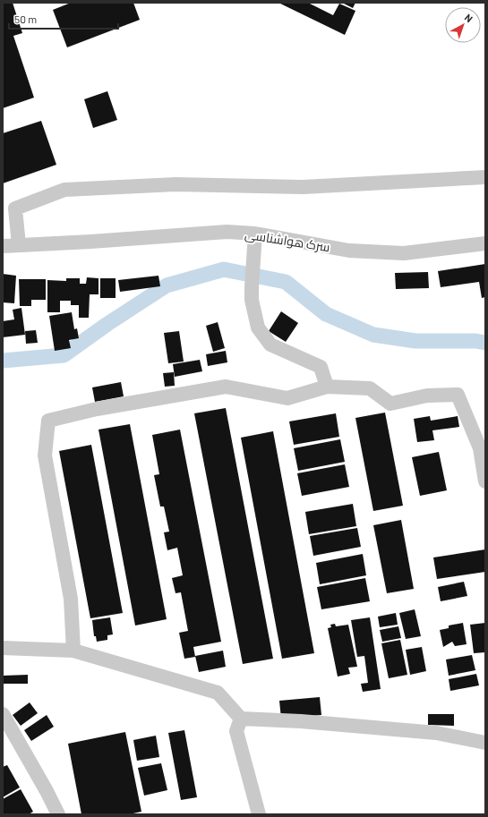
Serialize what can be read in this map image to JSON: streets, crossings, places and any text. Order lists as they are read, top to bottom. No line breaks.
{"streets":{"street":["سرک هواشناسی"]},"scale_bar":"50 m","north":"top right"}
